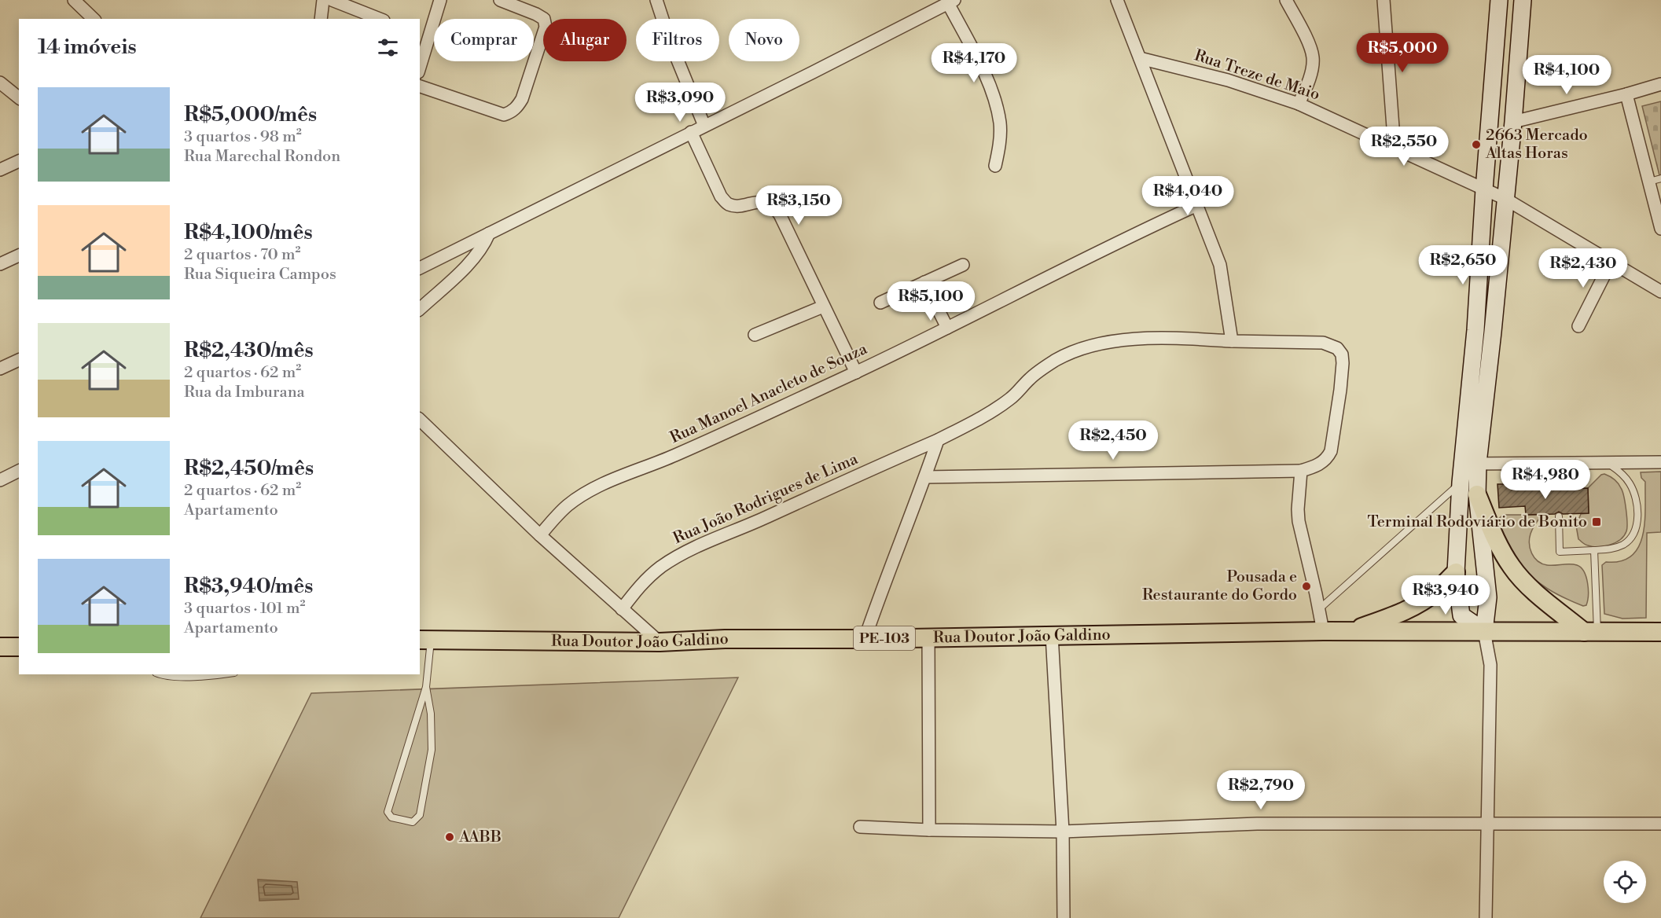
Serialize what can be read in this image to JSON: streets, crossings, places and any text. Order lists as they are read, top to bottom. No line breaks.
{"streets":{"main road":["Rua Doutor João Galdino","PE-103"],"street":["Rua Treze de Maio","Rua Manoel Anacleto de Souza","Rua João Rodrigues de Lima"]},"places":{"other":["2663 Mercado Altas Horas","Pousada e Restaurante do Gordo","AABB"],"transit":["Terminal Rodoviário de Bonito"]},"page":{"chip":["Comprar","Alugar","Filtros","Novo"],"heading":"14 imóveis","price":["R$5,000","R$4,170","R$4,100","R$3,090","R$2,550","R$4,040","R$3,150","R$2,650","R$2,430","R$5,100","R$2,450","R$4,980","R$3,940","R$2,790"],"list":[{"name":"R$5,000/mês","note":"3 quartos · 98 m² · Rua Marechal Rondon"},{"name":"R$4,100/mês","note":"2 quartos · 70 m² · Rua Siqueira Campos"},{"name":"R$2,430/mês","note":"2 quartos · 62 m² · Rua da Imburana"},{"name":"R$2,450/mês","note":"2 quartos · 62 m² · Apartamento"},{"name":"R$3,940/mês","note":"3 quartos · 101 m² · Apartamento"}]}}
